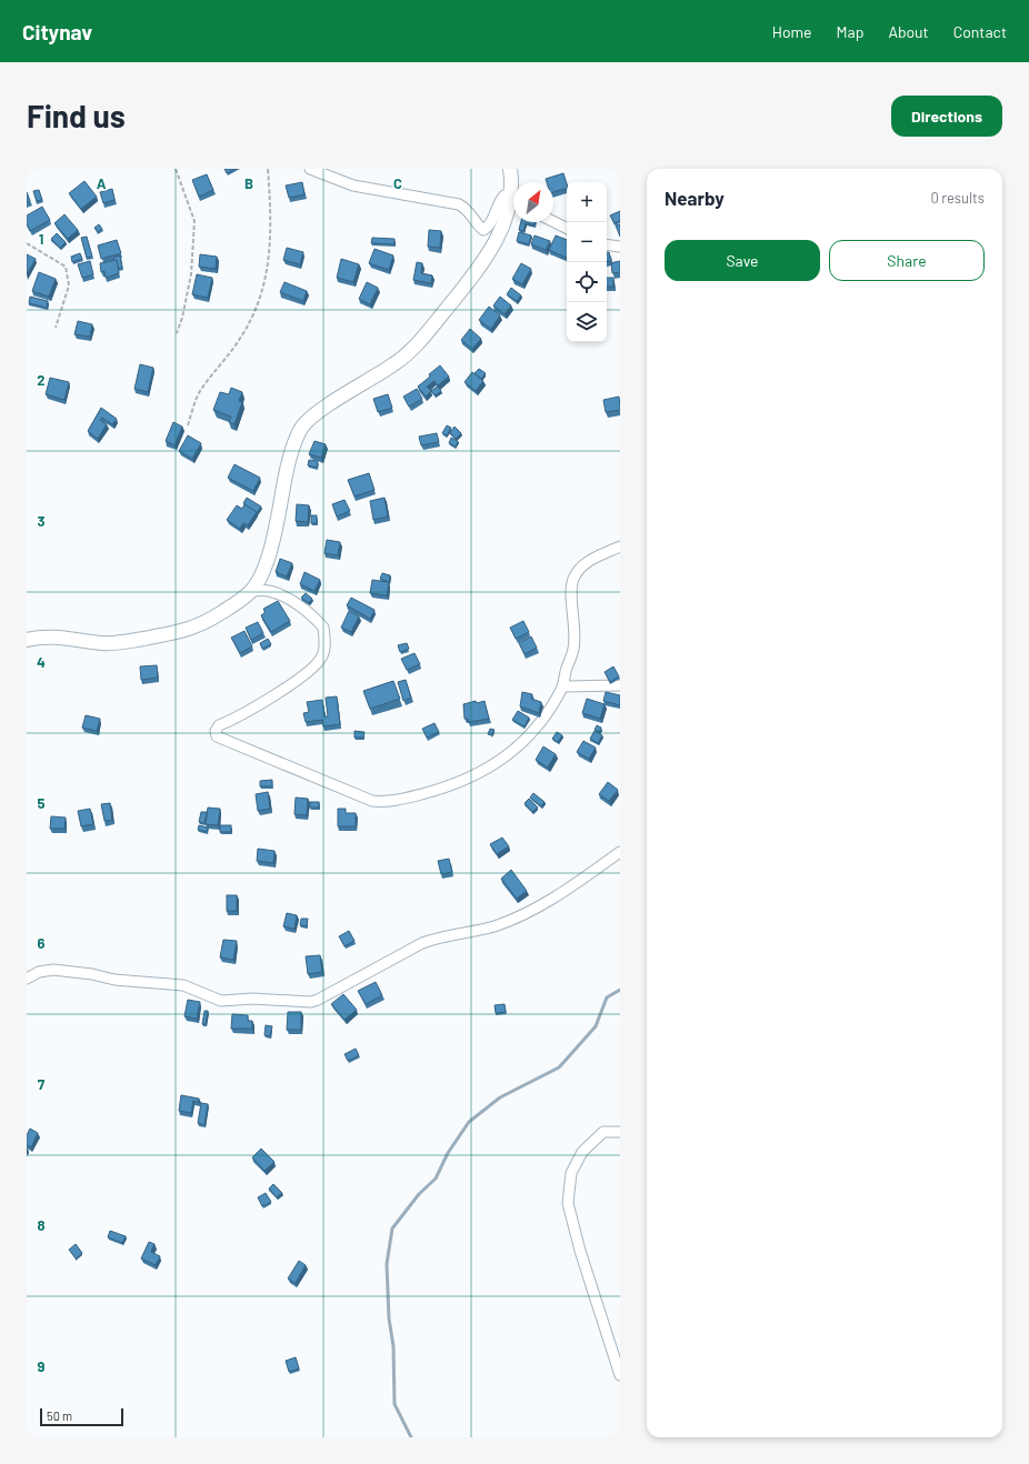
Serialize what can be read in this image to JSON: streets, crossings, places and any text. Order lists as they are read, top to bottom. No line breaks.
{"scale_bar":"50 m","north":"top right","page":{"header":"Citynav","nav":["Home","Map","About","Contact"],"buttons":["Directions",["Save","Share"]],"title":"Find us","heading":["Nearby","0 results"],"map_buttons":["+","−"],"scale":"50 m"},"grid":{"columns":["A","B","C"],"rows":["1","2","3","4","5","6","7","8","9"]}}
